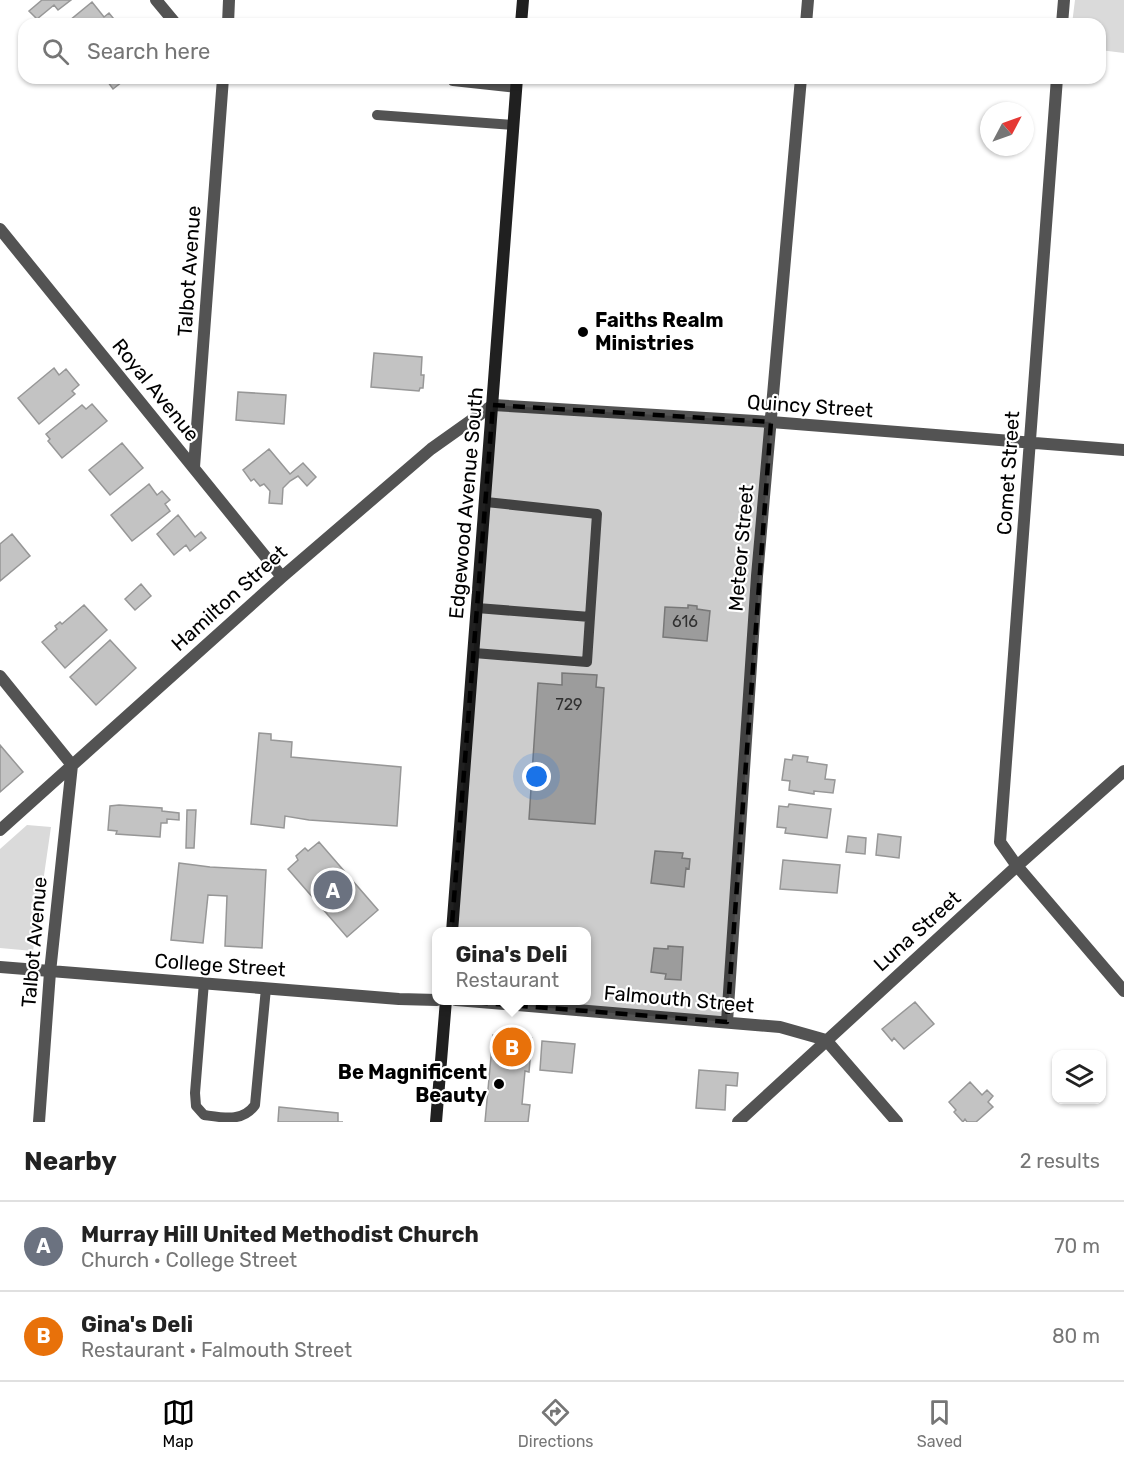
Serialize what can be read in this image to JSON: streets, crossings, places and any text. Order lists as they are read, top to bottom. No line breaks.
{"streets":{"main road":["Edgewood Avenue South"],"street":["Talbot Avenue","Royal Avenue","Quincy Street","Comet Street","Meteor Street","Hamilton Street","Luna Street","College Street","Falmouth Street"]},"crossings":[["Talbot Avenue","Royal Avenue"],["Talbot Avenue","Hamilton Street"],["Talbot Avenue","College Street"],["Royal Avenue","Hamilton Street"],["Quincy Street","Comet Street"],["Quincy Street","Edgewood Avenue South"],["Quincy Street","Meteor Street"],["Quincy Street","Hamilton Street"],["Comet Street","Luna Street"],["Edgewood Avenue South","Hamilton Street"],["Meteor Street","Falmouth Street"],["Luna Street","Falmouth Street"]],"places":["Faiths Realm Ministries","Be Magnificent Beauty"],"house_numbers":["616","729"],"north":"top right","page":{"search":"Search here","pins":["A","B"],"popup":["Gina's Deli","Restaurant"],"heading":["Nearby","2 results"],"list":[{"mark":"A","name":"Murray Hill United Methodist Church","note":"Church · College Street","value":"70 m"},{"mark":"B","name":"Gina's Deli","note":"Restaurant · Falmouth Street","value":"80 m"}],"nav":["Map","Directions","Saved"]}}
